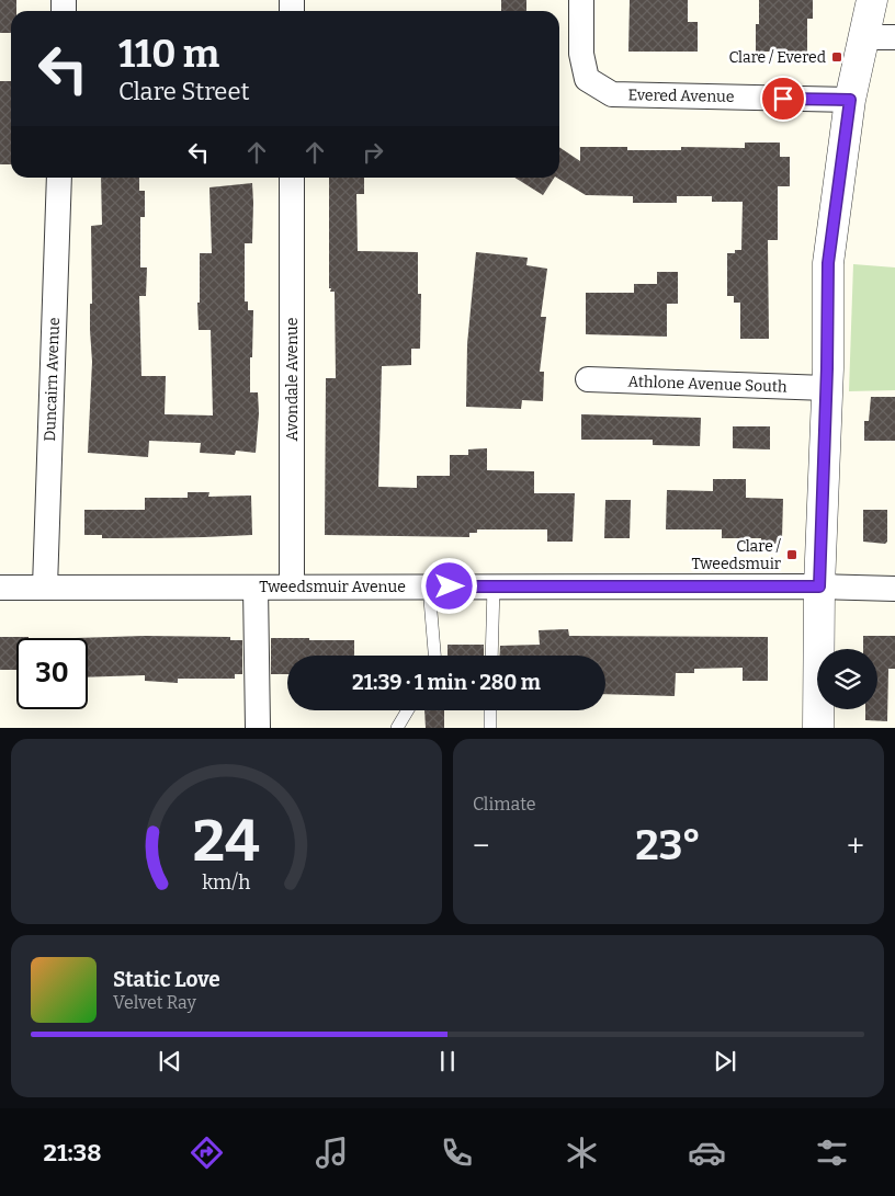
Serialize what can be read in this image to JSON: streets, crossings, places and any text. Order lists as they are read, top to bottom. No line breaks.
{"streets":{"street":["Evered Avenue","Duncairn Avenue","Avondale Avenue","Athlone Avenue South","Tweedsmuir Avenue"]},"crossings":[["Duncairn Avenue","Tweedsmuir Avenue"],["Avondale Avenue","Tweedsmuir Avenue"]],"places":{"transit":["Clare / Evered","Clare / Tweedsmuir"]},"page":{"turn":["110 m","Clare Street"],"limit":"30","trip":"21:39 · 1 min · 280 m","tile":"Climate","heat":["−","23°","+"],"song":["Static Love","Velvet Ray"],"tabs":"21:38","gauge":["24","km/h"]}}
